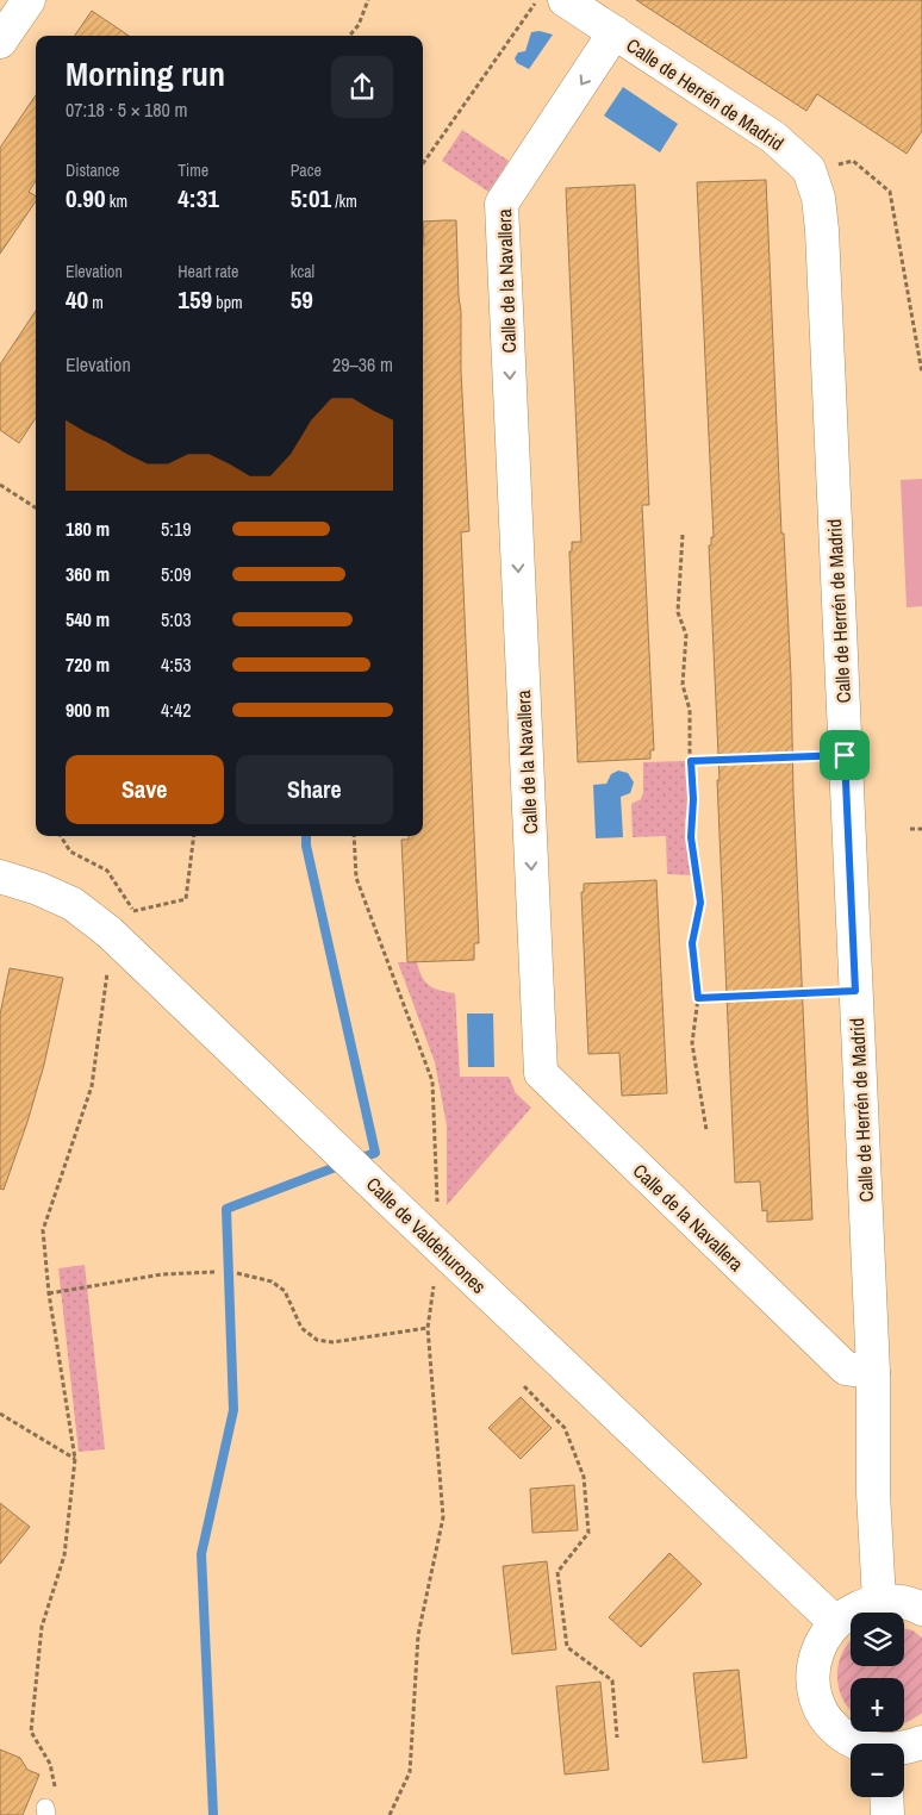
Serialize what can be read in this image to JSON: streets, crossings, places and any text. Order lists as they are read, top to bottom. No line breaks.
{"streets":{"street":["Calle de Herrén de Madrid","Calle de la Navallera","Calle de Valdehurones"]},"crossings":[["Calle de Herrén de Madrid","Calle de la Navallera"]],"one_way":["Calle de la Navallera"],"page":{"heading":["Morning run","07:18 · 5 × 180 m"],"stats":[["Distance","0.90 km"],["Time","4:31"],["Pace","5:01 /km"],["Elevation","40 m"],["Heart rate","159 bpm"],["kcal","59"]],"chart":["Elevation","29–36 m"],"list":[{"name":"180 m","note":"5:19"},{"name":"360 m","note":"5:09"},{"name":"540 m","note":"5:03"},{"name":"720 m","note":"4:53"},{"name":"900 m","note":"4:42"}],"buttons":["Save","Share"],"map_buttons":["+","−"]}}
